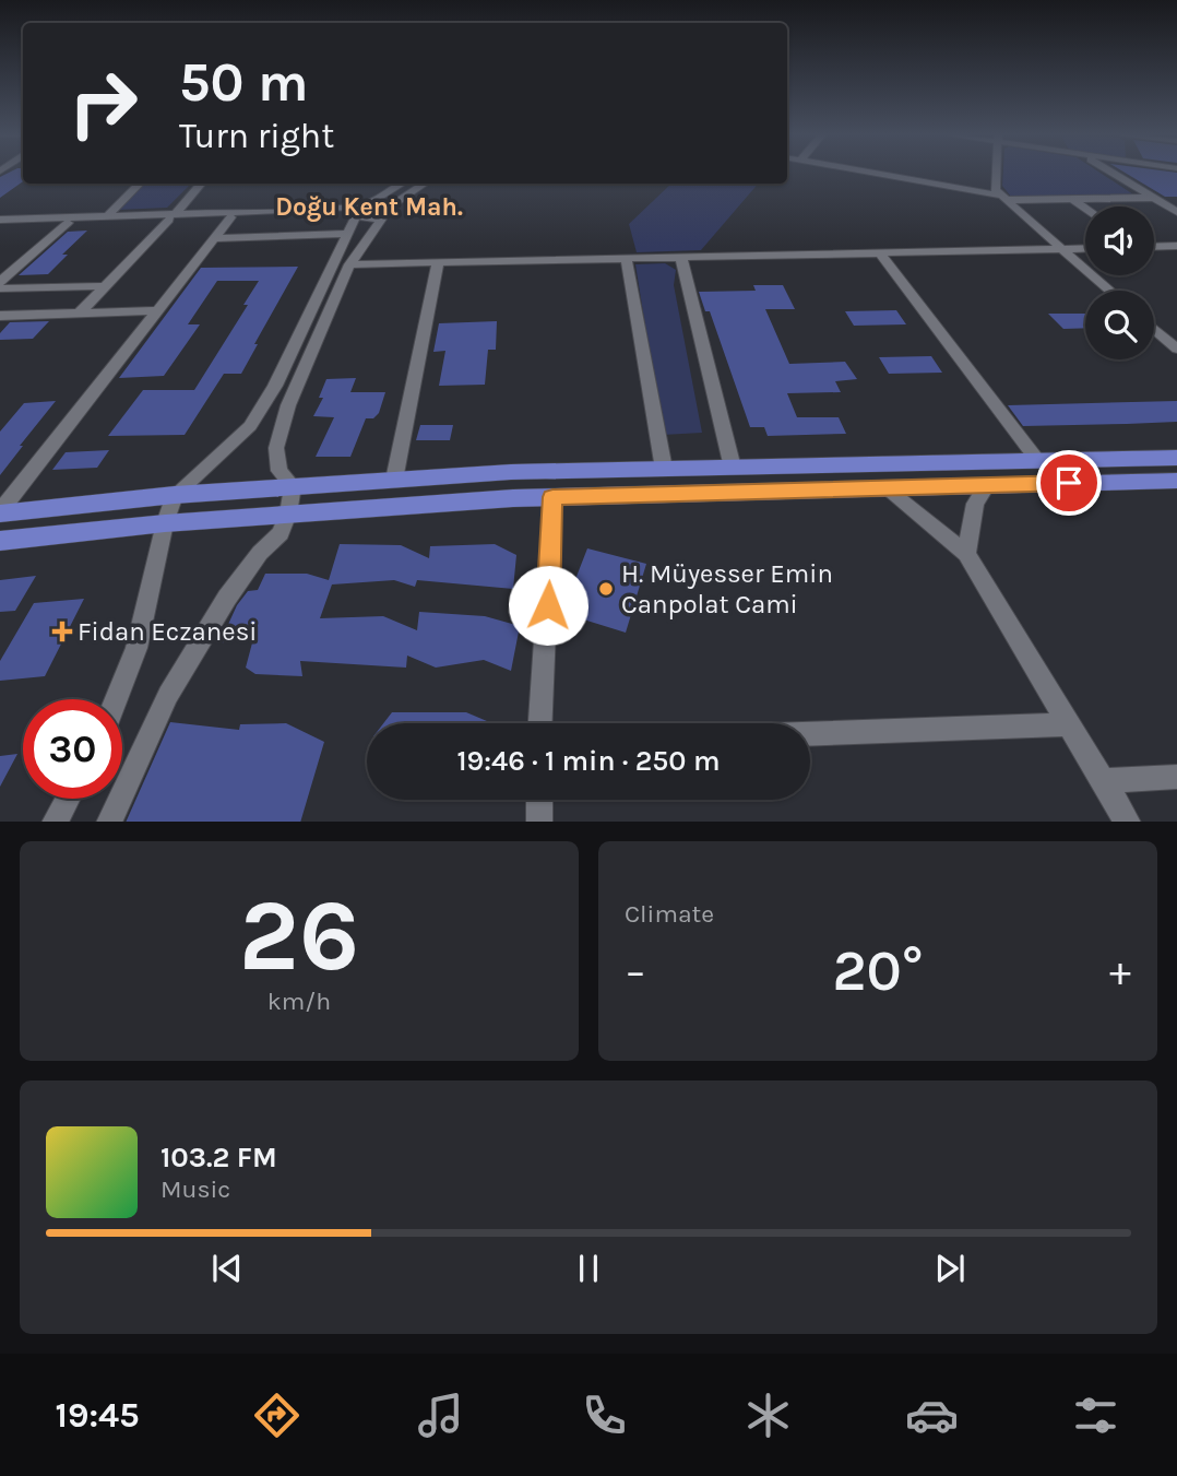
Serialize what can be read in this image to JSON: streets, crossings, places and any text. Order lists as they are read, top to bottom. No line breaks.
{"districts":["Doğu Kent Mah."],"places":{"other":["H. Müyesser Emin Canpolat Cami"],"health":["Fidan Eczanesi"]},"page":{"turn":["50 m","Turn right"],"limit":"30","trip":"19:46 · 1 min · 250 m","tile":[["26","km/h"],"Climate"],"heat":["−","20°","+"],"song":["103.2 FM","Music"],"tabs":"19:45"}}
